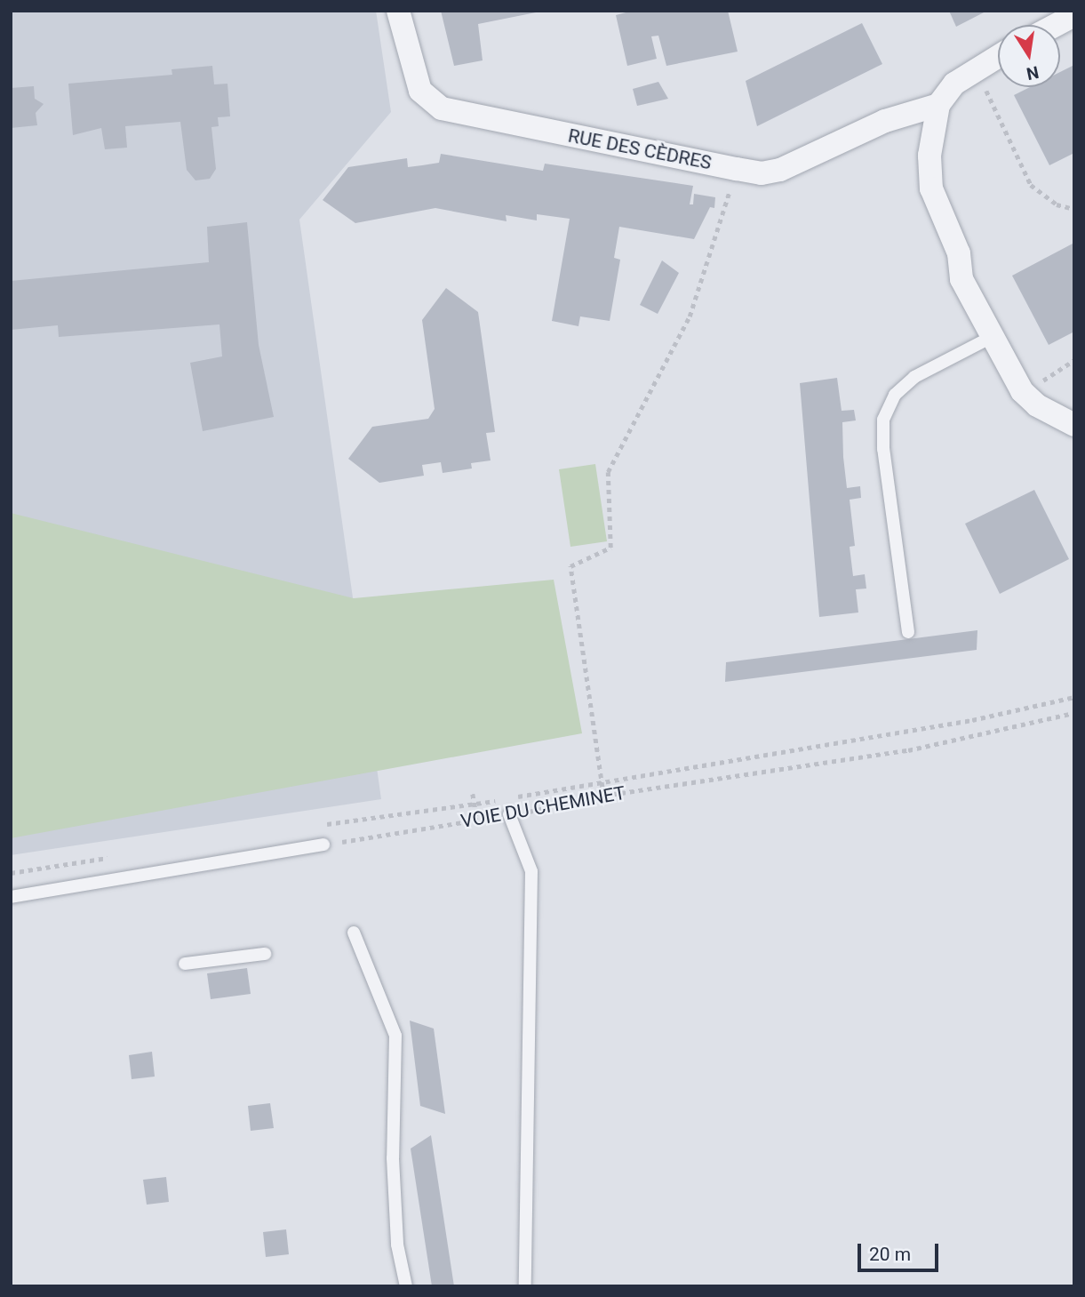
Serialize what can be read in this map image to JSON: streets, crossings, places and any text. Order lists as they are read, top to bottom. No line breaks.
{"streets":{"street":["RUE DES CÈDRES"],"path":["VOIE DU CHEMINET"]},"scale_bar":"20 m","north":"bottom"}
